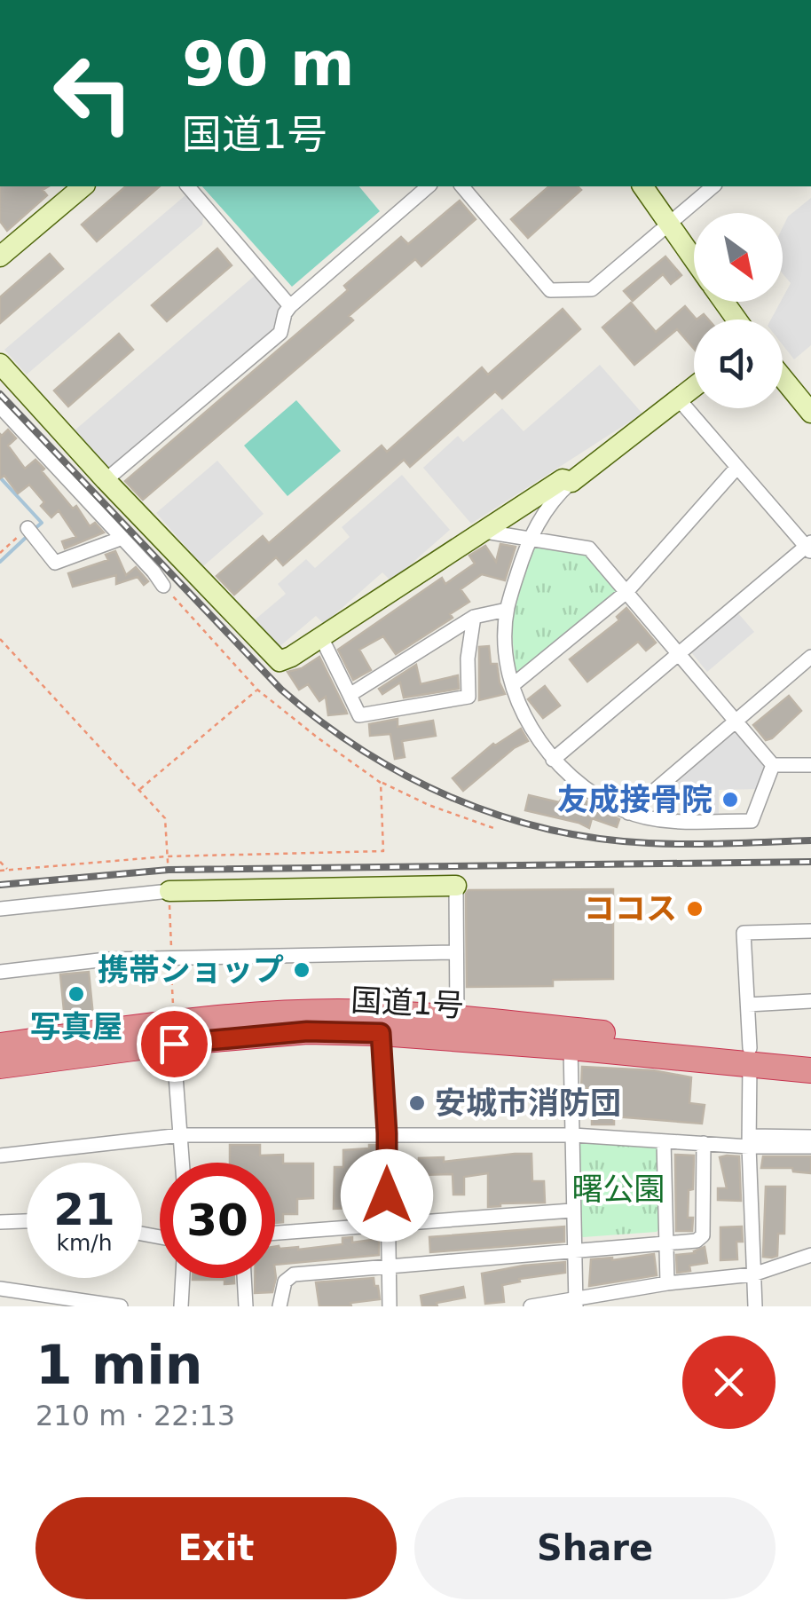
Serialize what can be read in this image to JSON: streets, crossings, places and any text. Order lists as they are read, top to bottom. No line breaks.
{"streets":{"highway":["国道1号"]},"parks":["曙公園"],"places":["友成接骨院","ココス","携帯ショップ","写真屋","安城市消防団"],"north":"bottom right","page":{"turn":["90 m","国道1号"],"speed":"21 km/h","limit":"30","heading":["1 min","210 m · 22:13"],"buttons":["Exit","Share"]}}
